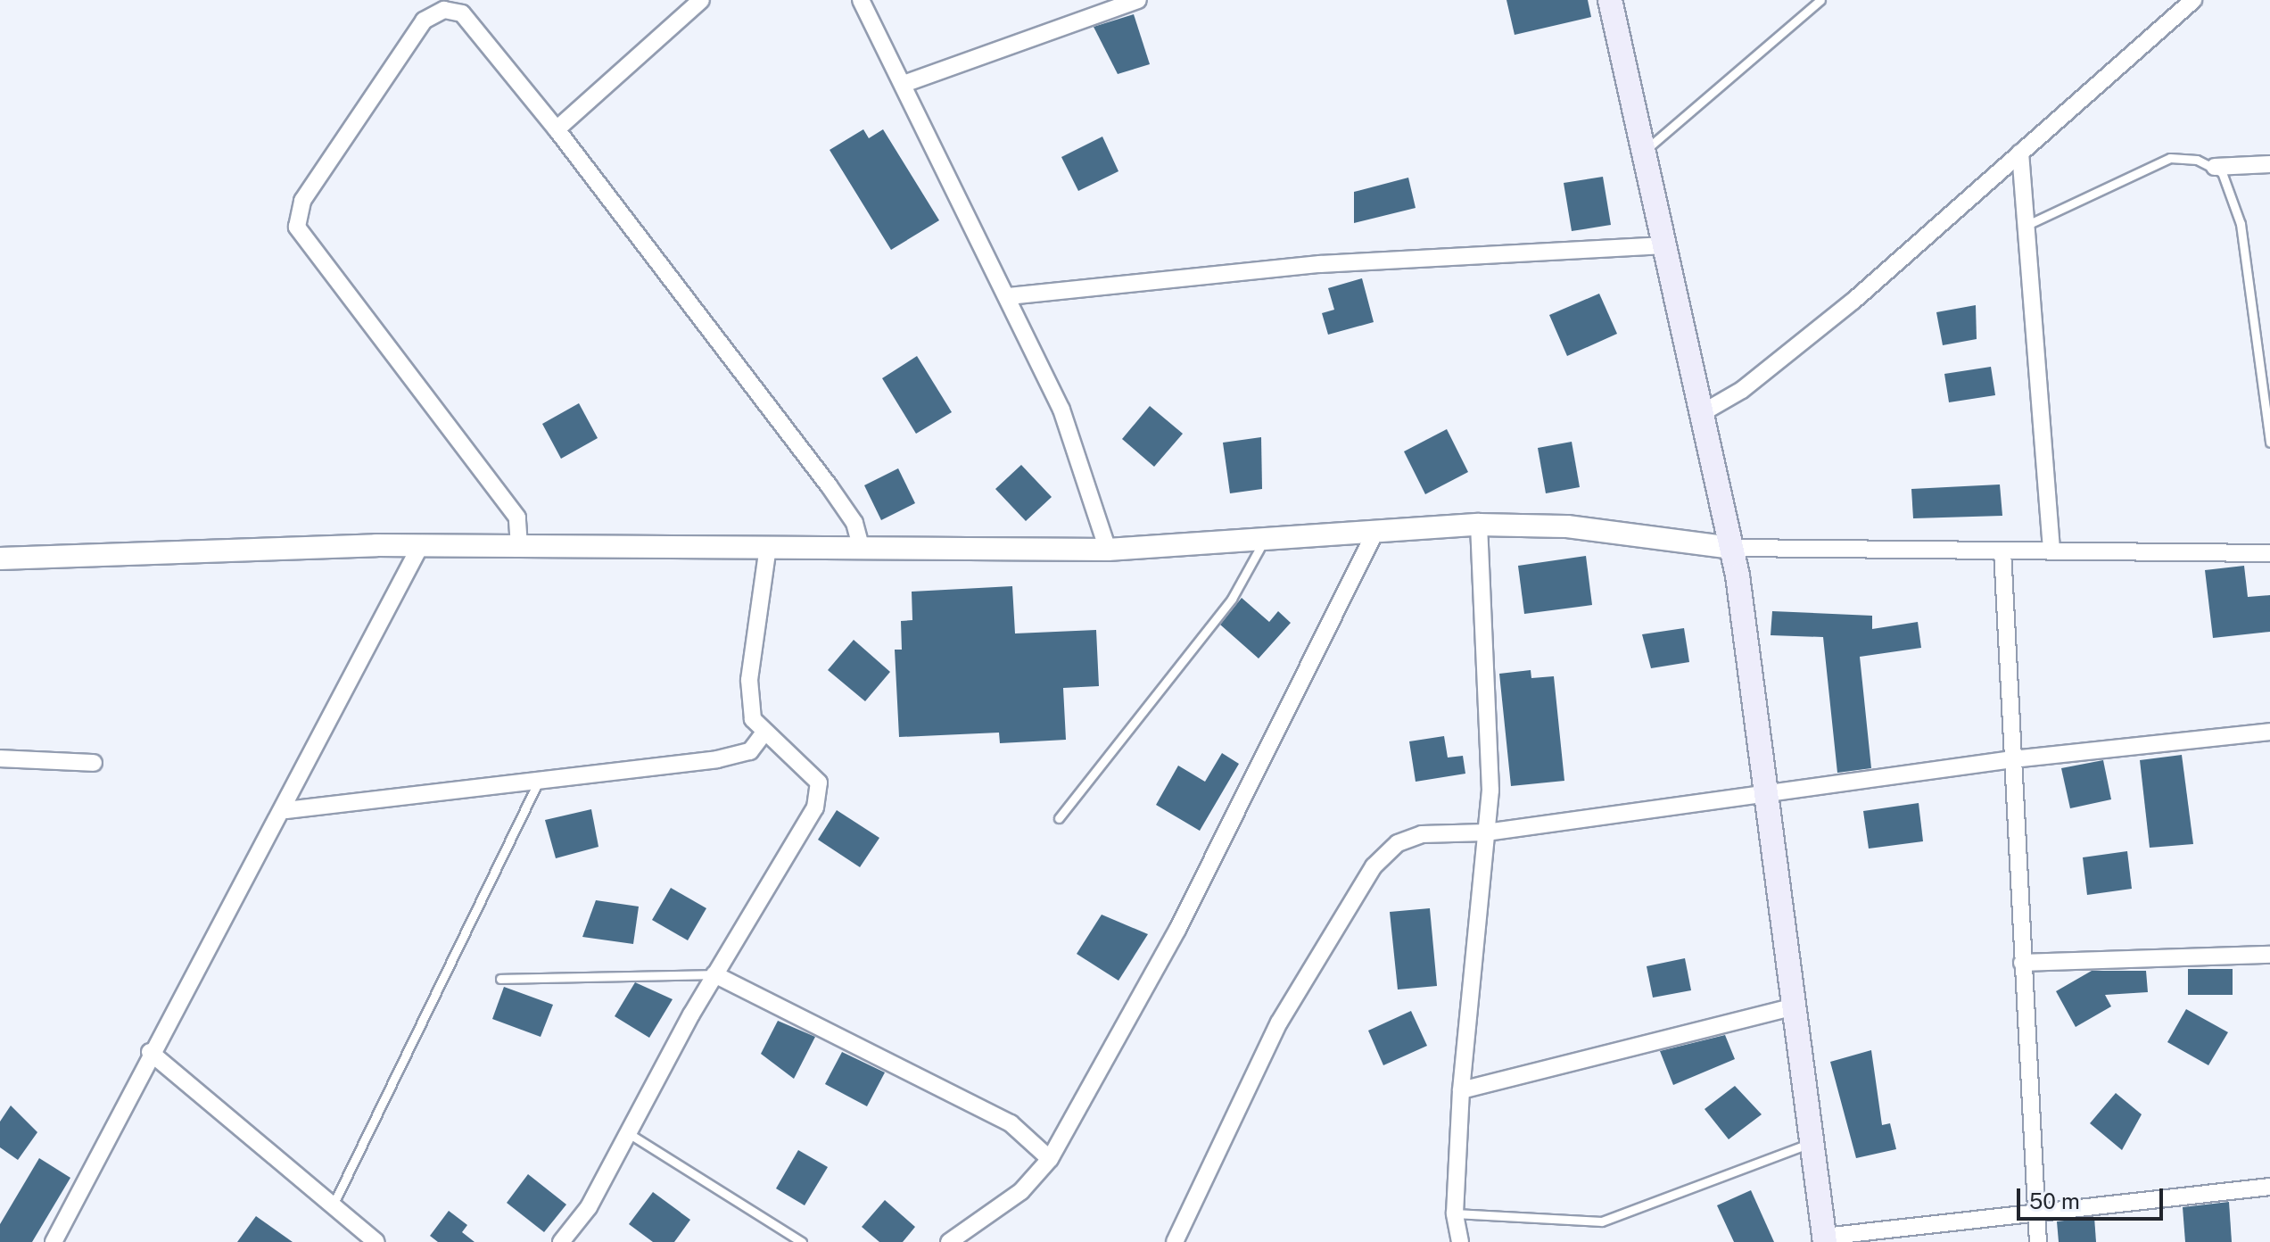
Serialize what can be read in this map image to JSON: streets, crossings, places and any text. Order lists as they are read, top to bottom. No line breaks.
{"scale_bar":"50 m"}
